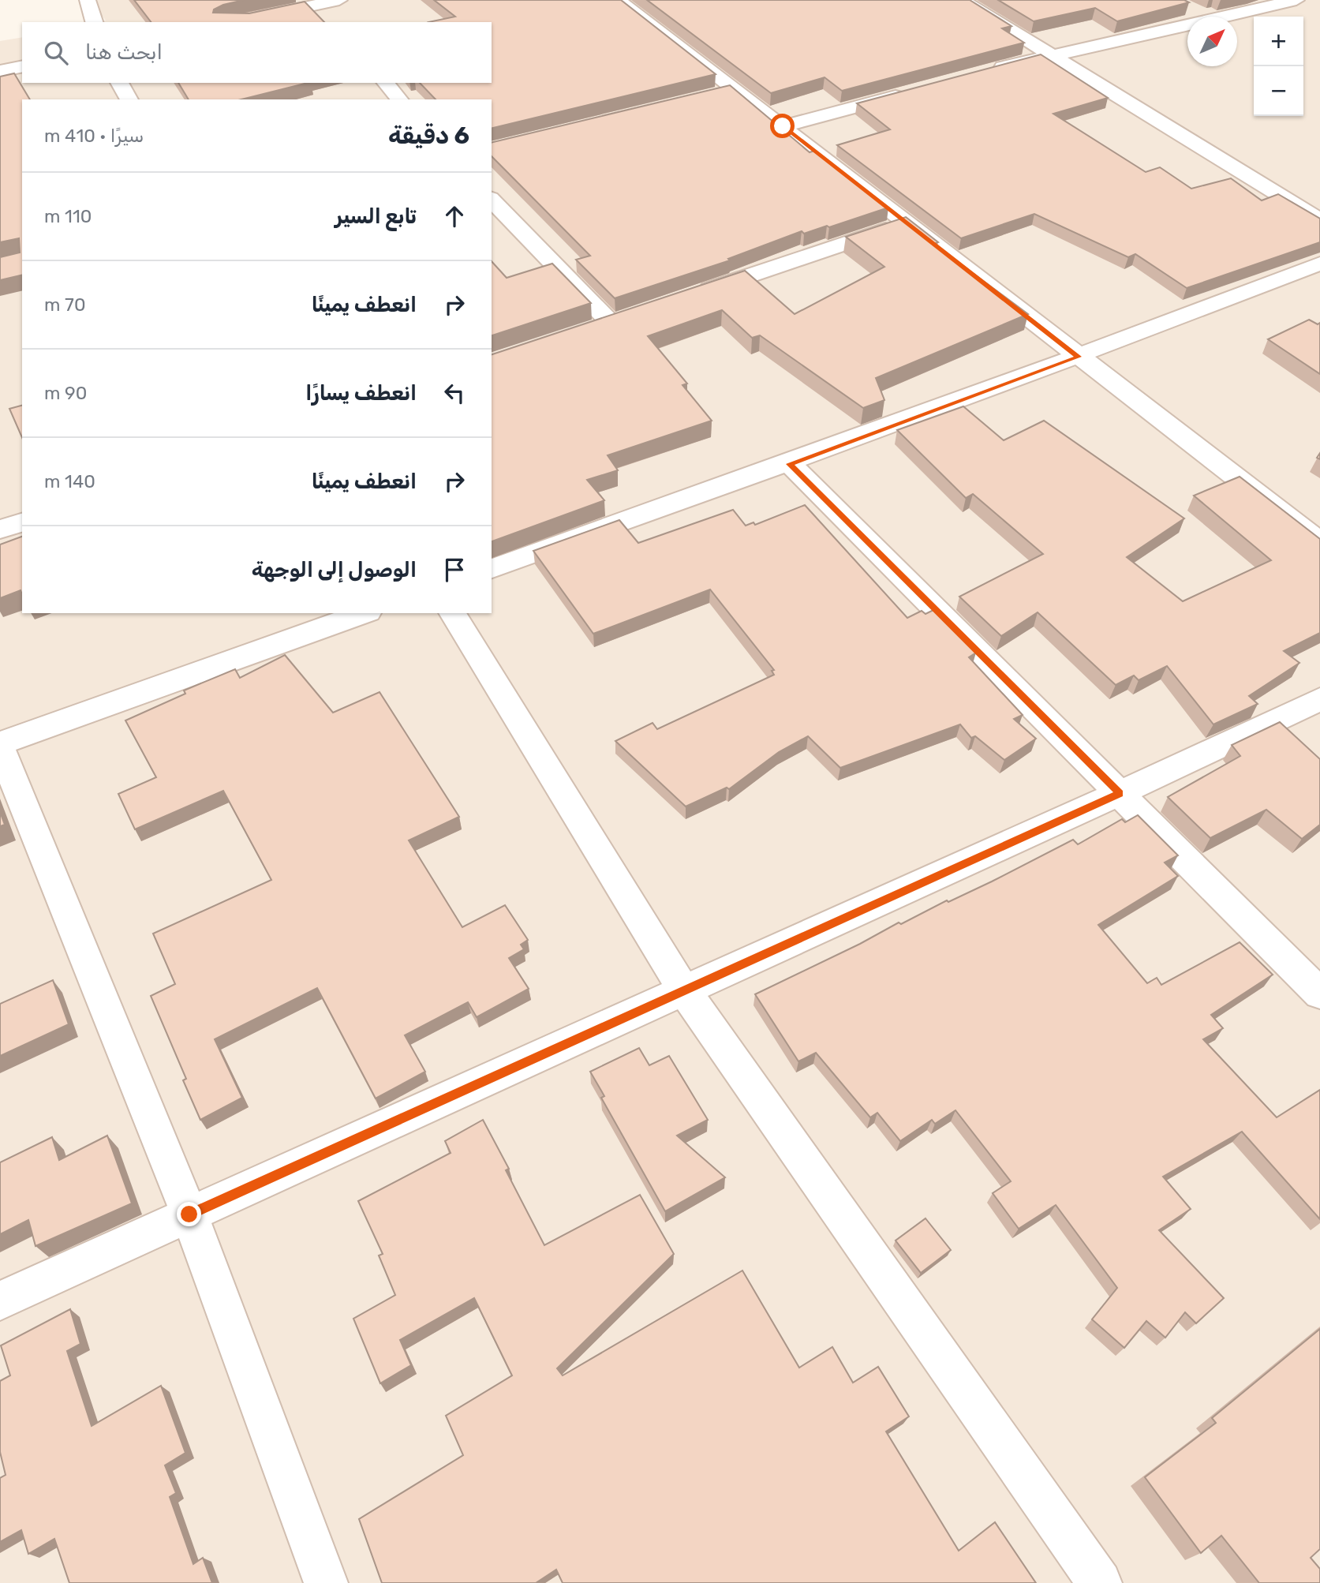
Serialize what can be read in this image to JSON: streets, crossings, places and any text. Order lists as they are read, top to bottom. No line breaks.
{"north":"top right","page":{"map_buttons":["+","−"],"search":"ابحث هنا","heading":["6 دقيقة","سيرًا · 410 m"],"list":[["تابع السير","110 m"],["انعطف يمينًا","70 m"],["انعطف يسارًا","90 m"],["انعطف يمينًا","140 m"],"الوصول إلى الوجهة"]}}
